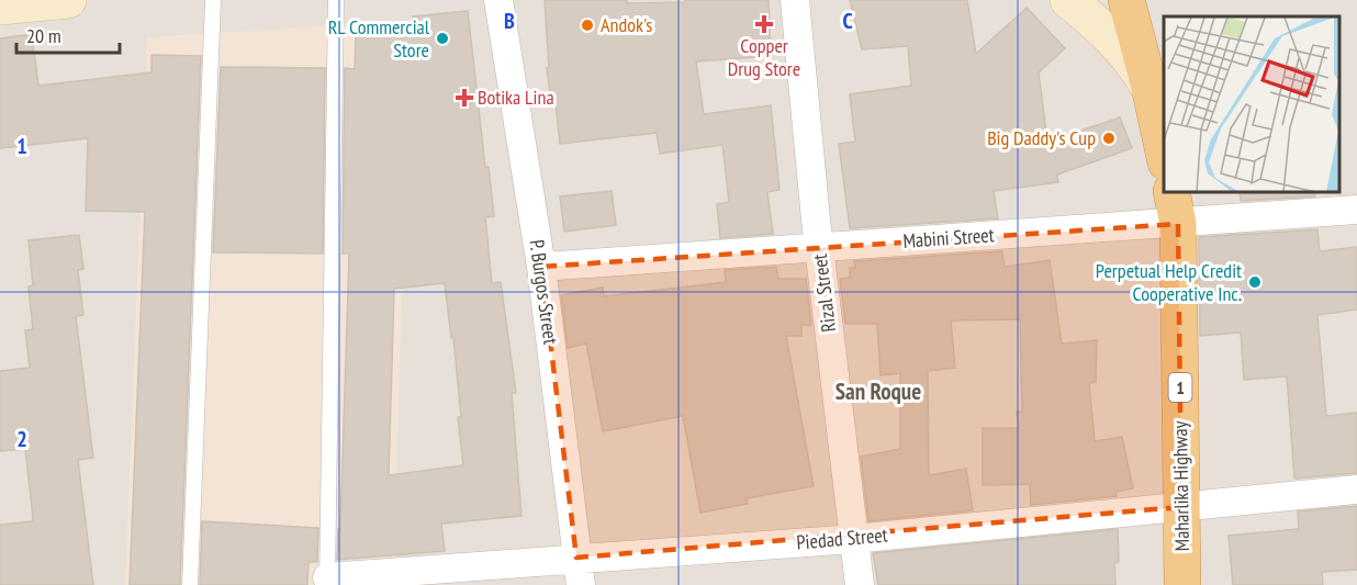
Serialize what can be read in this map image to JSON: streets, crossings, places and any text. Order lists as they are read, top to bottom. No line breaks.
{"streets":{"highway":["1","Maharlika Highway"],"street":["Mabini Street","P. Burgos Street","Rizal Street","Piedad Street"]},"crossings":[["Mabini Street","P. Burgos Street"],["Mabini Street","Rizal Street"],["Mabini Street","Maharlika Highway"],["P. Burgos Street","Piedad Street"],["Rizal Street","Piedad Street"],["Maharlika Highway","Piedad Street"]],"districts":["San Roque"],"places":{"health":["Copper Drug Store","Botika Lina"],"other":["Andok's","RL Commercial Store","Big Daddy's Cup","Perpetual Help Credit Cooperative Inc."]},"scale_bar":"20 m","grid":{"columns":["B","C"],"rows":["1","2"]}}
